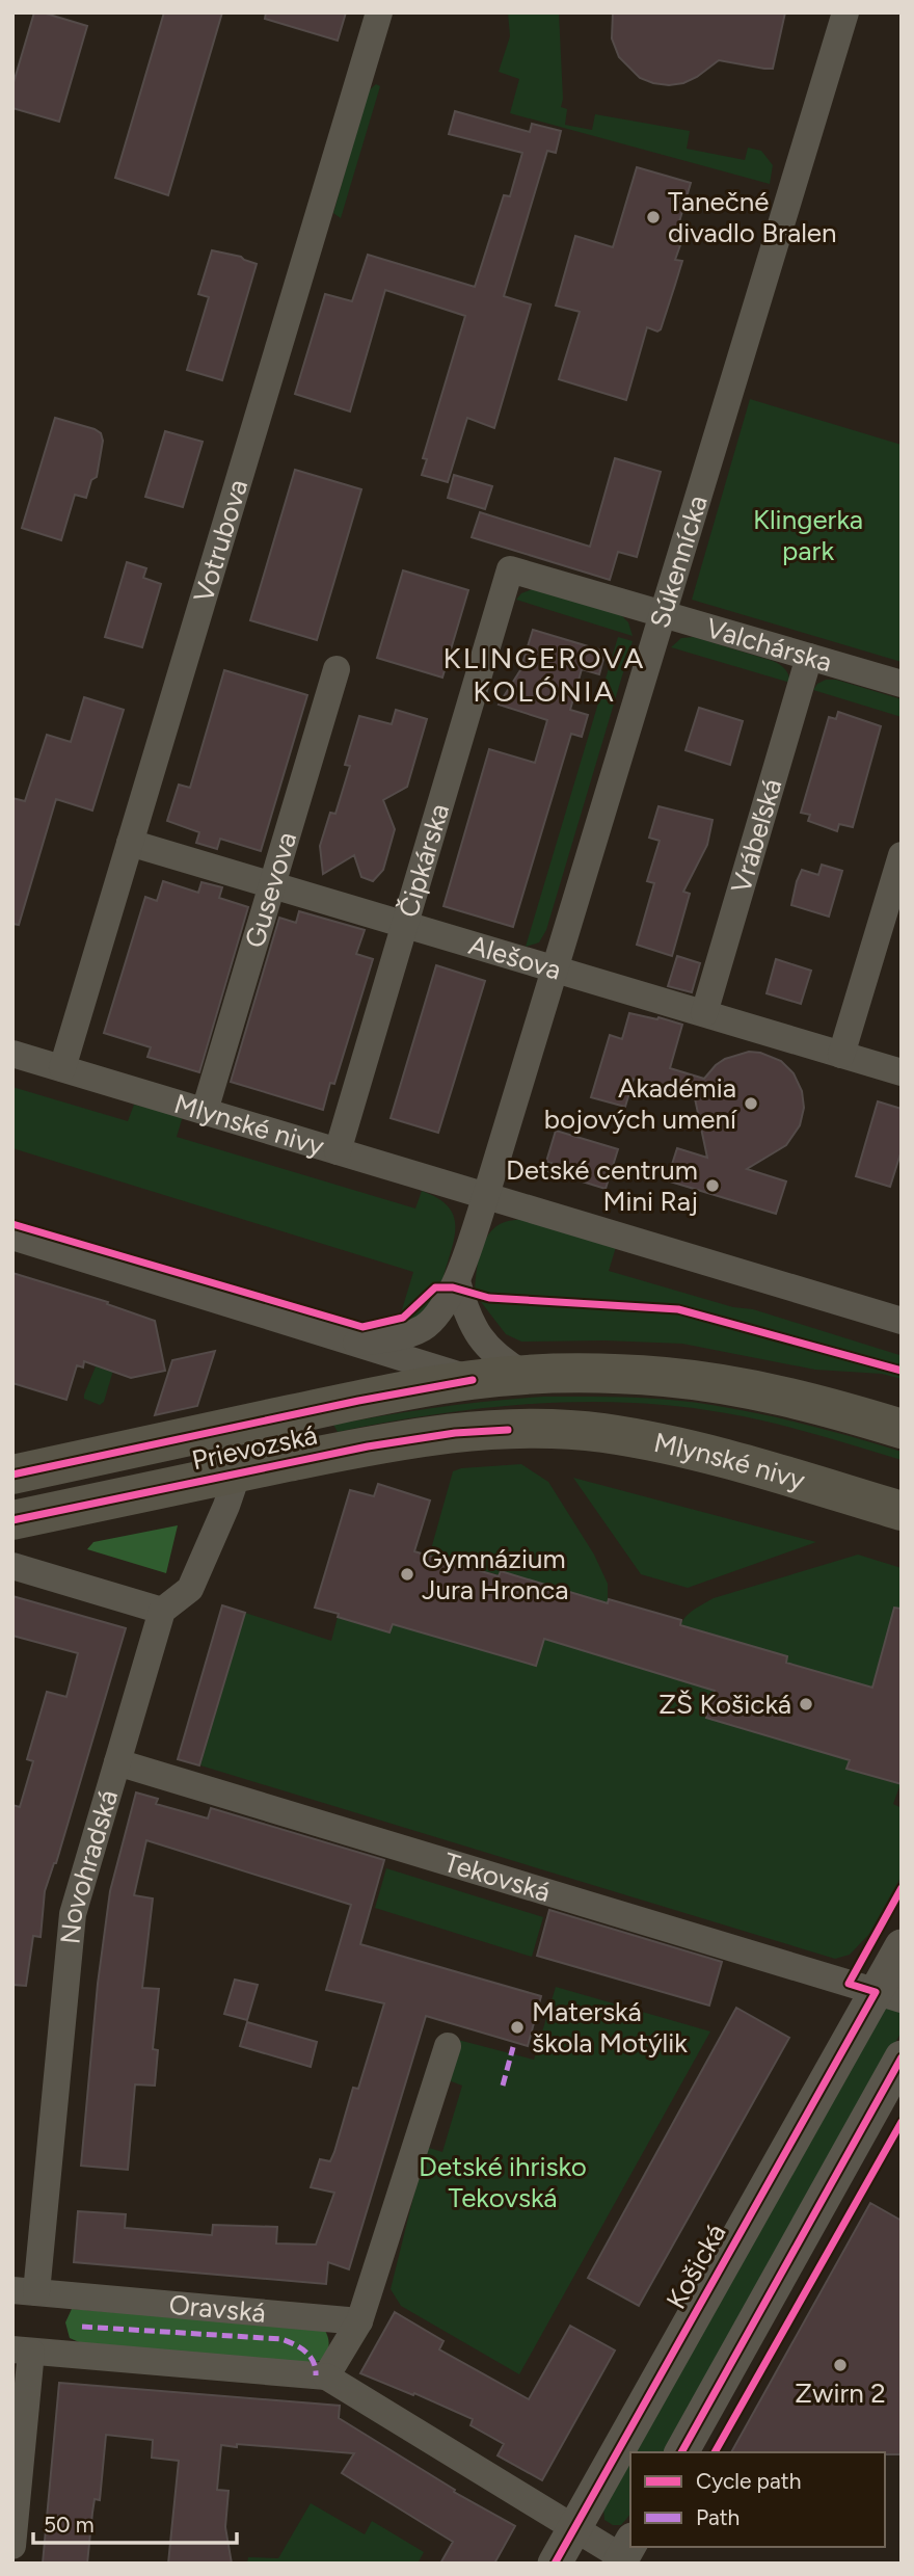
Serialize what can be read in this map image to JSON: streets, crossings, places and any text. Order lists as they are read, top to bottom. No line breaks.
{"streets":{"main road":["Mlynské nivy","Prievozská"],"street":["Votrubova","Súkennícka","Valchárska","Vrábeľská","Čipkárska","Gusevova","Alešova","Novohradská","Tekovská","Košická","Oravská"]},"crossings":[["Votrubova","Alešova"],["Votrubova","Mlynské nivy"],["Súkennícka","Valchárska"],["Súkennícka","Alešova"],["Súkennícka","Mlynské nivy"],["Valchárska","Vrábeľská"],["Valchárska","Čipkárska"],["Vrábeľská","Alešova"],["Čipkárska","Alešova"],["Čipkárska","Mlynské nivy"],["Gusevova","Alešova"],["Gusevova","Mlynské nivy"],["Mlynské nivy","Prievozská"],["Novohradská","Tekovská"],["Novohradská","Oravská"],["Tekovská","Košická"]],"districts":["KLINGEROVA KOLÓNIA"],"parks":["Klingerka park","Detské ihrisko Tekovská"],"places":["Tanečné divadlo Bralen","Akadémia bojových umení","Detské centrum Mini Raj","Gymnázium Jura Hronca","ZŠ Košická","Materská škola Motýlik","Zwirn 2"],"legend":["Cycle path","Path"],"scale_bar":"50 m"}
